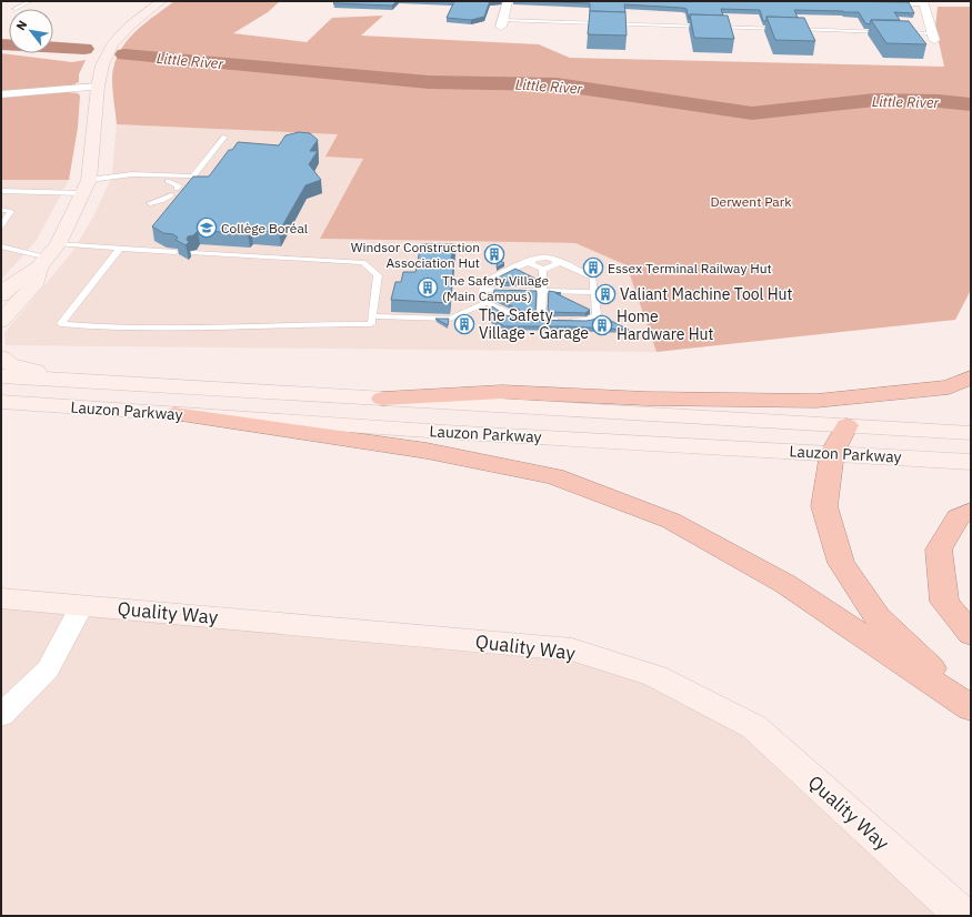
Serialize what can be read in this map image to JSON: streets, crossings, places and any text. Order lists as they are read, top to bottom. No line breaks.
{"streets":{"street":["Lauzon Parkway","Quality Way"]},"water":["Little River"],"parks":["Derwent Park"],"places":{"school or university":["Collège Boréal"],"building":["Windsor Construction Association Hut","Essex Terminal Railway Hut","The Safety Village (Main Campus)","Valiant Machine Tool Hut","The Safety Village - Garage","Home Hardware Hut"]},"north":"top left"}
